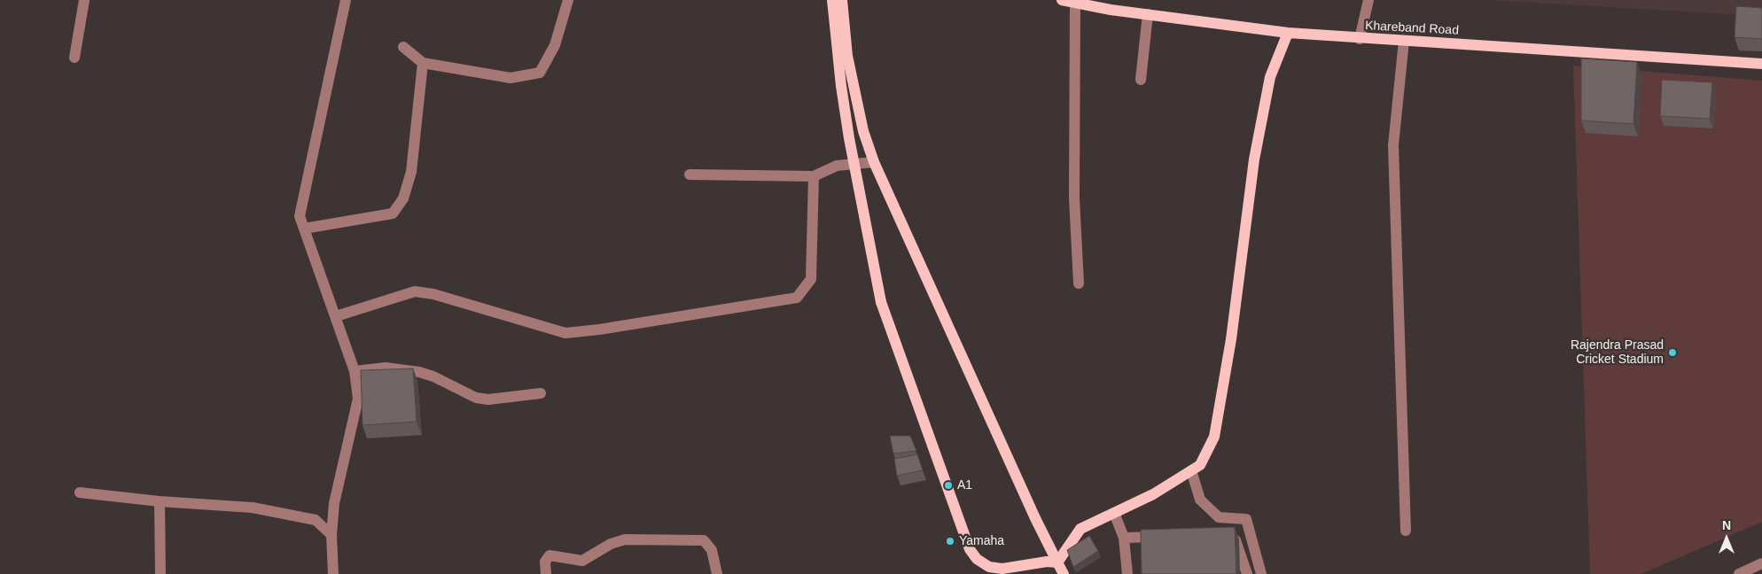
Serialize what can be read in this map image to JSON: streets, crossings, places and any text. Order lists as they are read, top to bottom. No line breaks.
{"streets":{"main road":["Khareband Road"]},"places":["Rajendra Prasad Cricket Stadium","A1","Yamaha"],"north":"top"}
